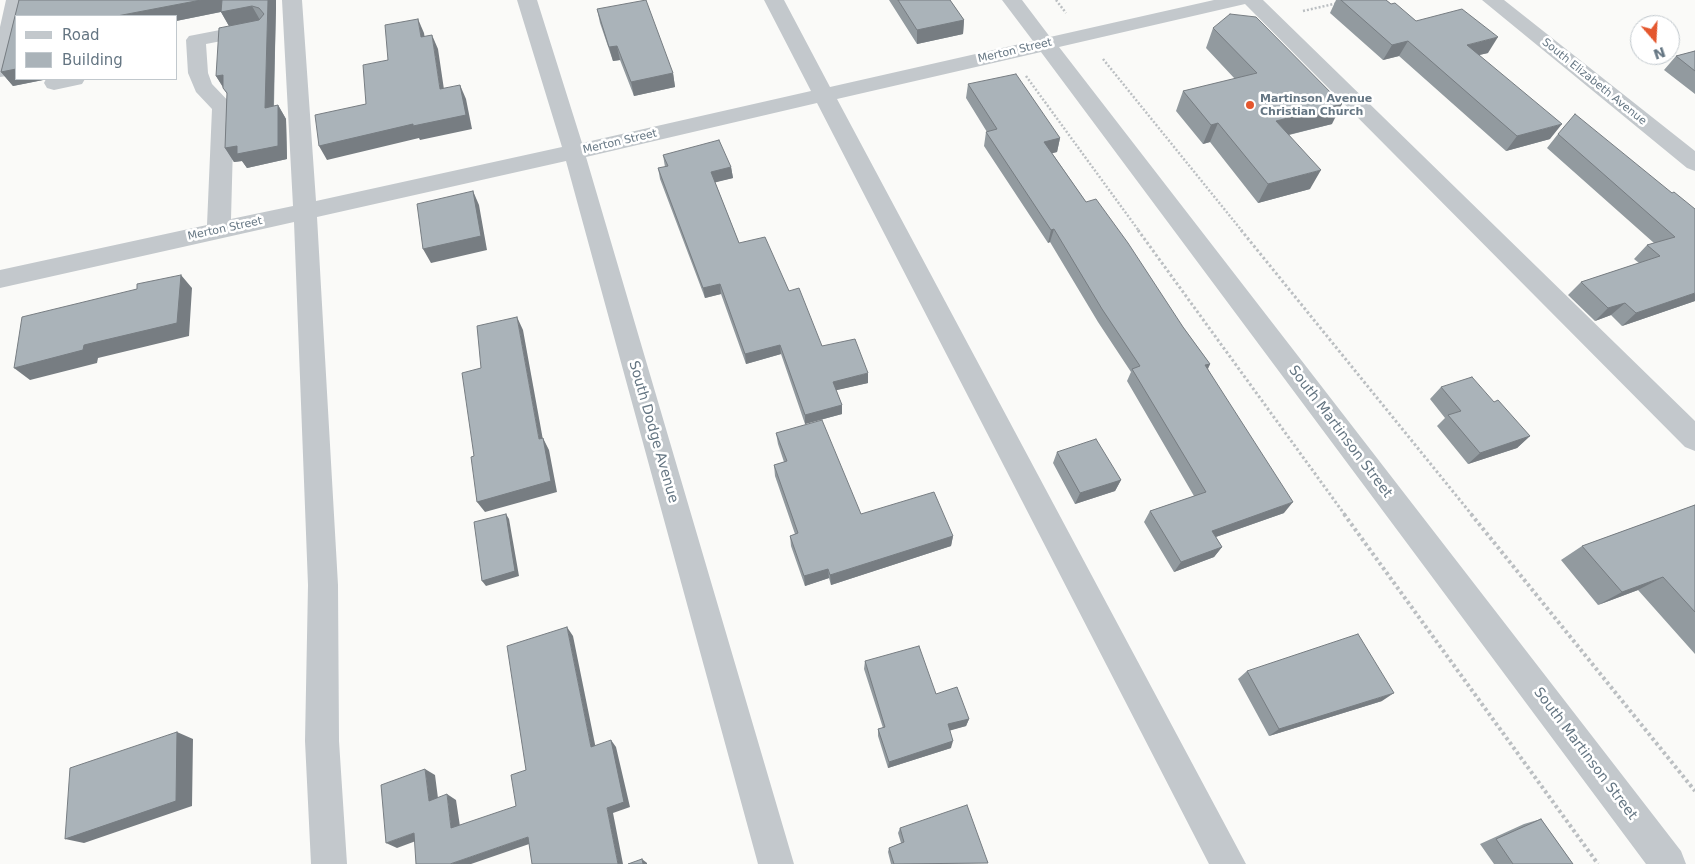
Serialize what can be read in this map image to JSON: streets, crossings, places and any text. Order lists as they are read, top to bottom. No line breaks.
{"streets":{"street":["Merton Street","South Elizabeth Avenue","South Dodge Avenue","South Martinson Street"]},"crossings":[["Merton Street","South Dodge Avenue"],["Merton Street","South Martinson Street"]],"places":["Martinson Avenue Christian Church"],"legend":["Road","Building"],"north":"bottom"}
